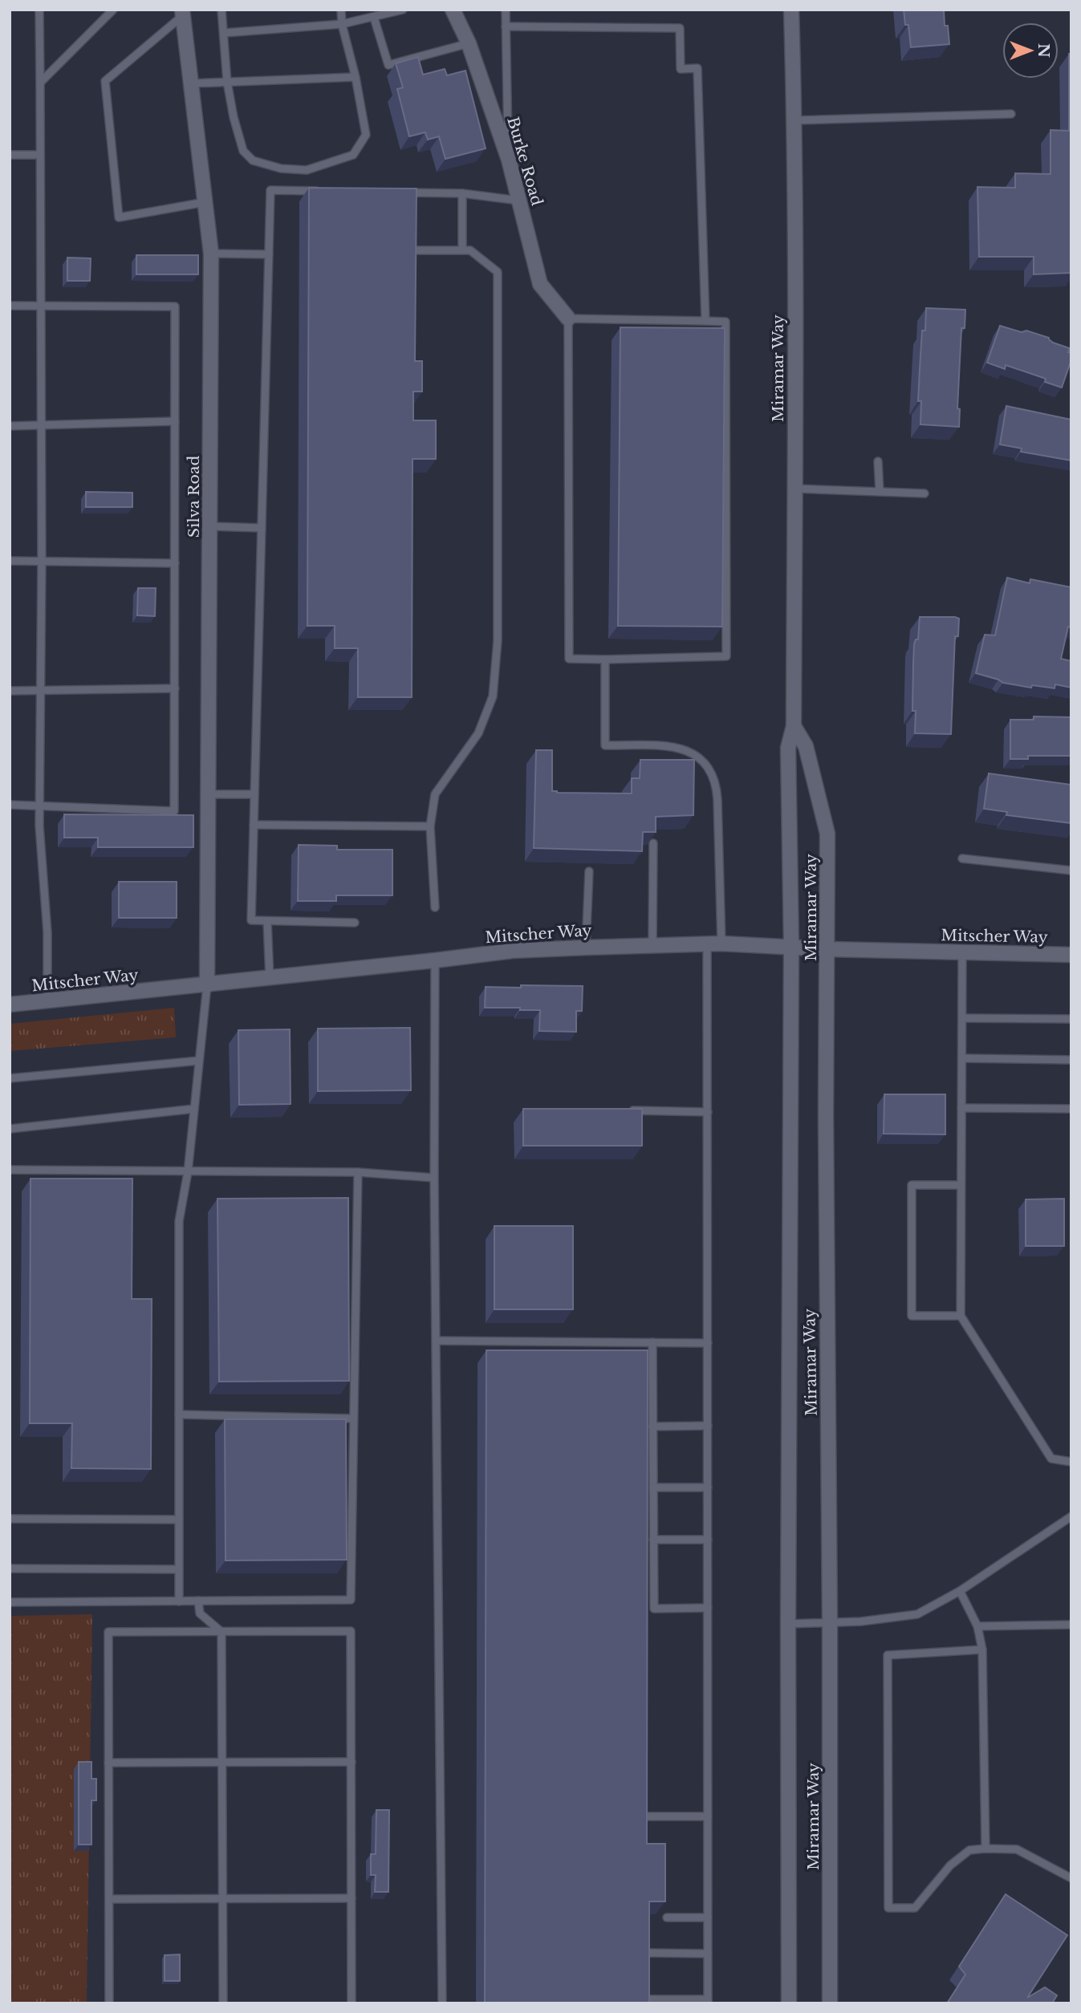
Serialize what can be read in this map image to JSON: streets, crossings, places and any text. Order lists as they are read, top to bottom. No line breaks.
{"streets":{"street":["Burke Road","Miramar Way","Silva Road","Mitscher Way"]},"crossings":[["Miramar Way","Mitscher Way"],["Silva Road","Mitscher Way"]],"north":"right"}
